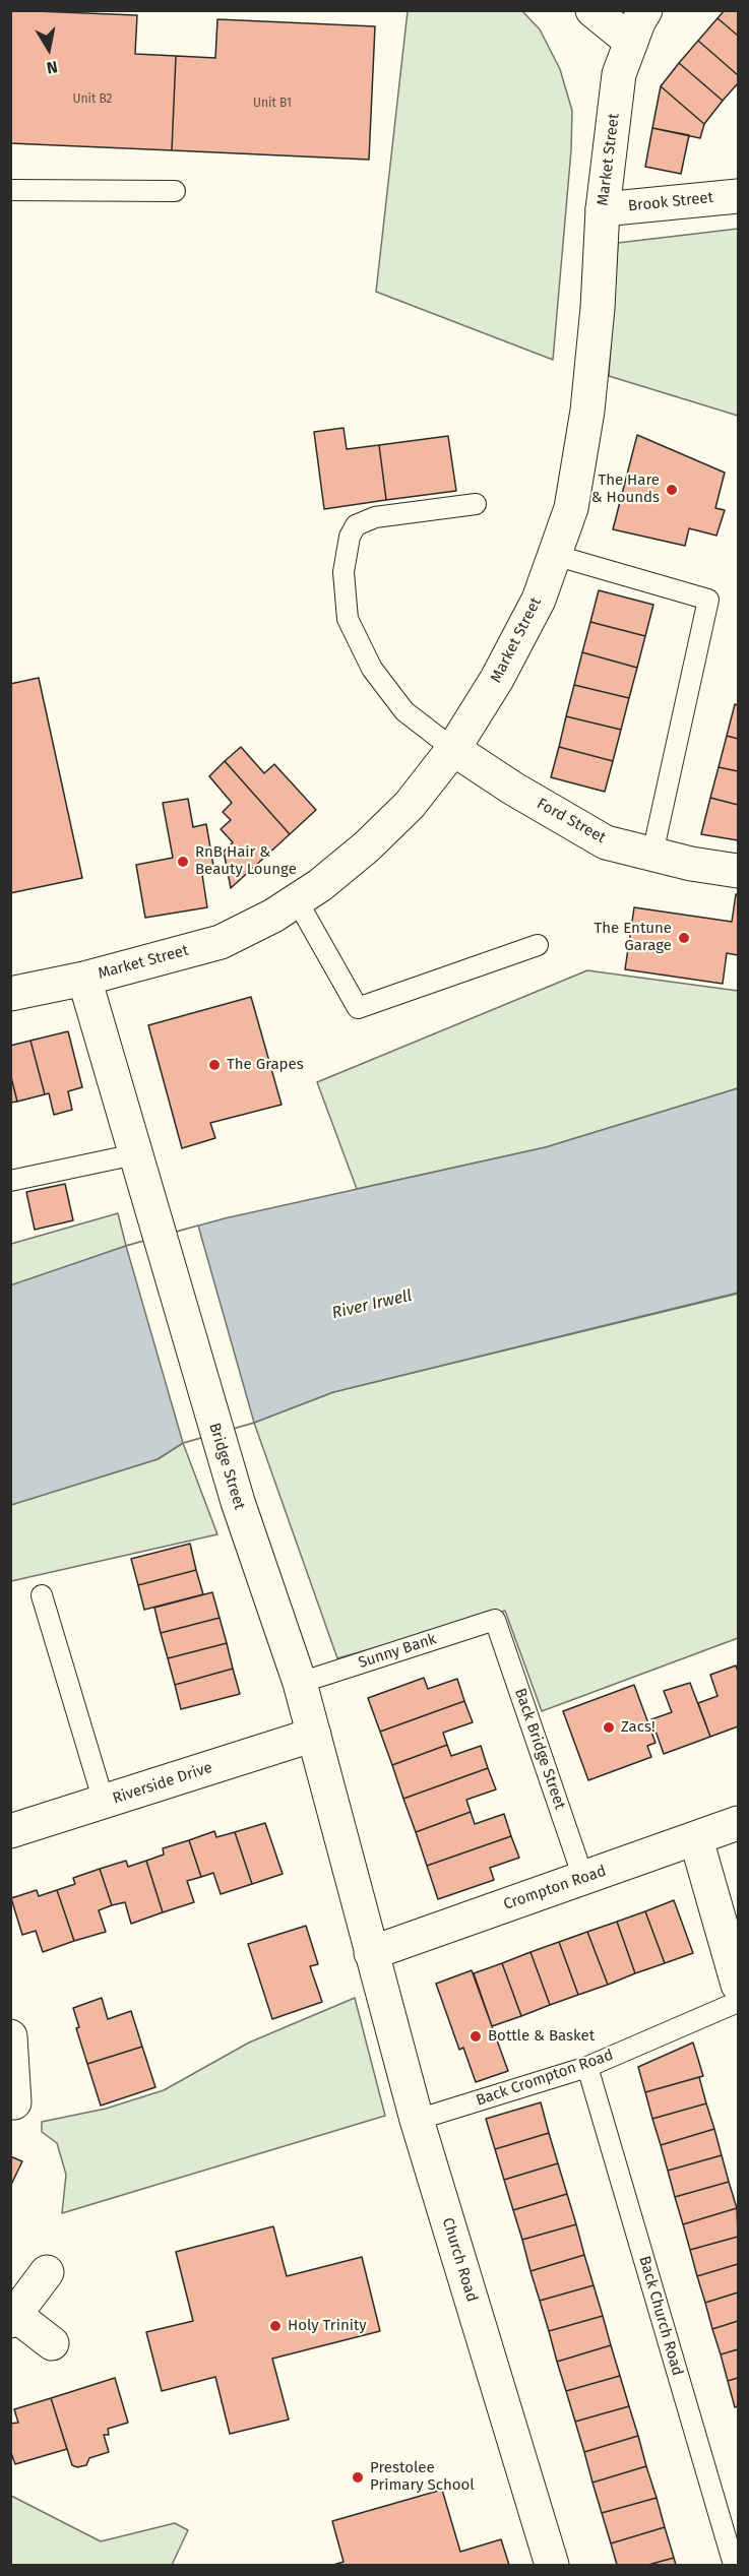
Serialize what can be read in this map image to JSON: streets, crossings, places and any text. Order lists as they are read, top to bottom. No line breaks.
{"streets":{"street":["Market Street","Brook Street","Ford Street","Bridge Street","Riverside Drive","Crompton Road","Church Road"],"lane":["Sunny Bank","Back Bridge Street","Back Crompton Road","Back Church Road"]},"crossings":[["Market Street","Brook Street"],["Market Street","Ford Street"],["Market Street","Bridge Street"],["Bridge Street","Sunny Bank"],["Bridge Street","Riverside Drive"],["Bridge Street","Crompton Road"],["Bridge Street","Church Road"],["Sunny Bank","Back Bridge Street"],["Back Bridge Street","Crompton Road"],["Crompton Road","Church Road"],["Back Crompton Road","Church Road"],["Back Crompton Road","Back Church Road"]],"water":["River Irwell"],"places":["The Hare & Hounds","RnB Hair & Beauty Lounge","The Entune Garage","The Grapes","Zacs!","Bottle & Basket","Holy Trinity","Prestolee Primary School"],"house_numbers":["Unit B2","Unit B1"],"north":"bottom"}
